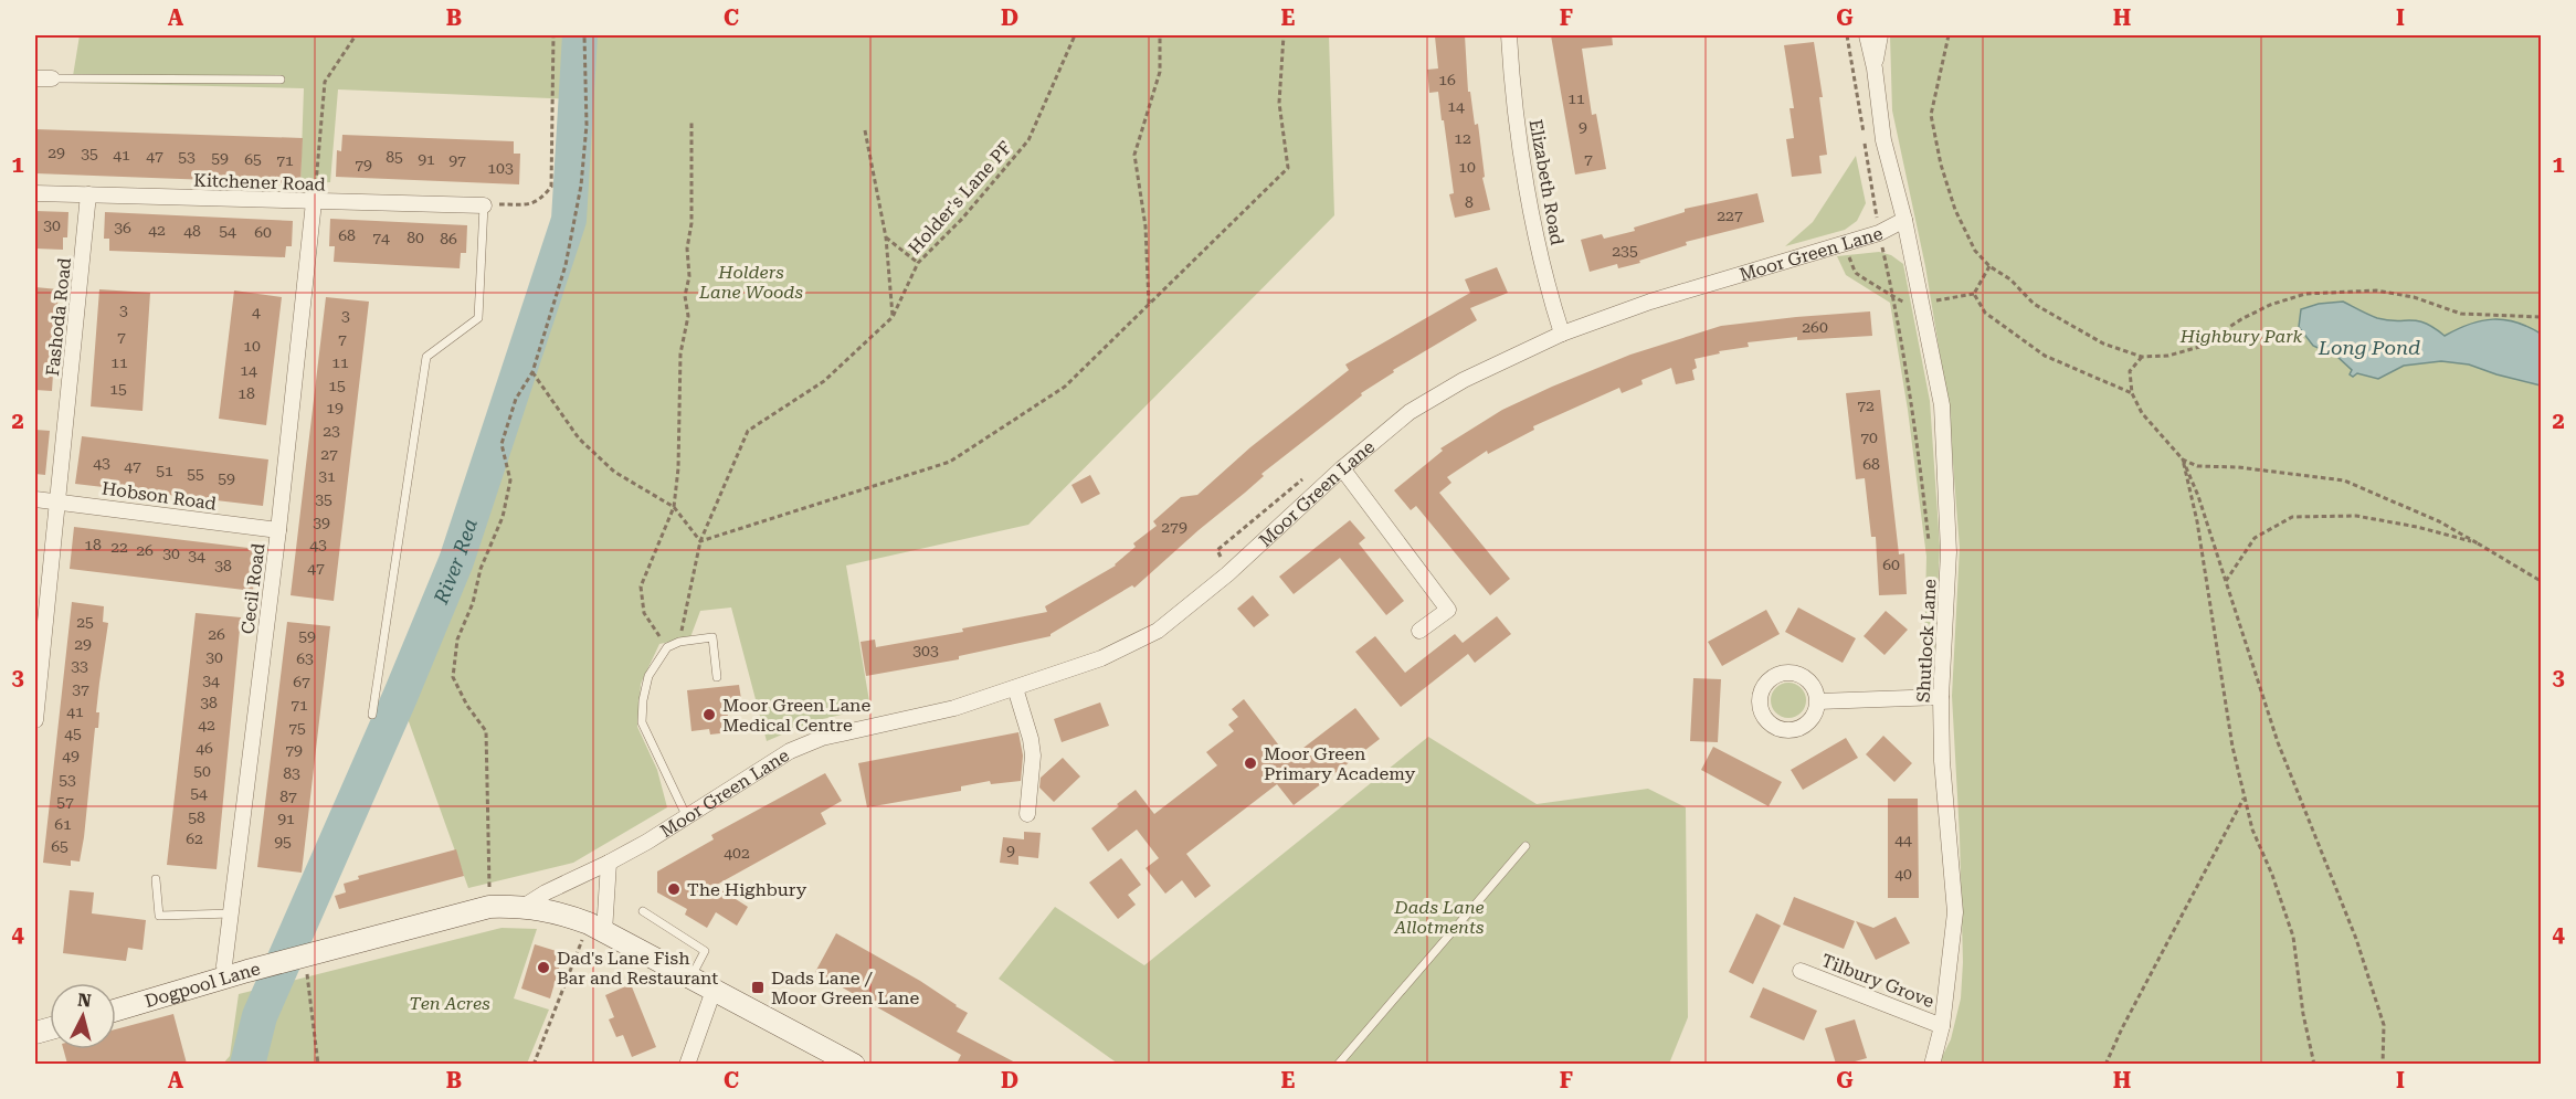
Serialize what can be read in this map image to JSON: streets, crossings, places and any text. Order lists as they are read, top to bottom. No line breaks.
{"streets":{"street":["Kitchener Road","Elizabeth Road","Moor Green Lane","Fashoda Road","Hobson Road","Cecil Road","Shutlock Lane","Tilbury Grove","Dogpool Lane"],"path":["Holder's Lane PF"]},"crossings":[["Kitchener Road","Fashoda Road"],["Kitchener Road","Cecil Road"],["Elizabeth Road","Moor Green Lane"],["Moor Green Lane","Shutlock Lane"],["Moor Green Lane","Dogpool Lane"],["Fashoda Road","Hobson Road"],["Hobson Road","Cecil Road"],["Cecil Road","Dogpool Lane"],["Shutlock Lane","Tilbury Grove"]],"water":["Long Pond","River Rea"],"parks":["Holders Lane Woods","Highbury Park","Dads Lane Allotments","Ten Acres"],"places":{"other":["Moor Green Lane Medical Centre","Moor Green Primary Academy","The Highbury","Dad's Lane Fish Bar and Restaurant"],"transit":["Dads Lane / Moor Green Lane"]},"house_numbers":["16","11","14","9","12","29","35","41","47","53","85","59","65","91","7","71","97","79","10","103","8","227","30","36","42","48","54","60","68","74","80","86","235","3","4","3","260","7","7","10","11","11","14","15","15","18","72","19","23","70","27","43","68","47","51","55","31","59","35","39","279","18","43","22","26","30","34","60","38","47","25","26","59","29","303","30","63","33","34","67","37","38","71","41","42","75","45","46","79","49","50","83","53","54","87","57","58","91","61","62","44","95","65","9","402","40"],"north":"top","grid":{"columns":["A","B","C","D","E","F","G","H","I"],"rows":["1","2","3","4"]}}
